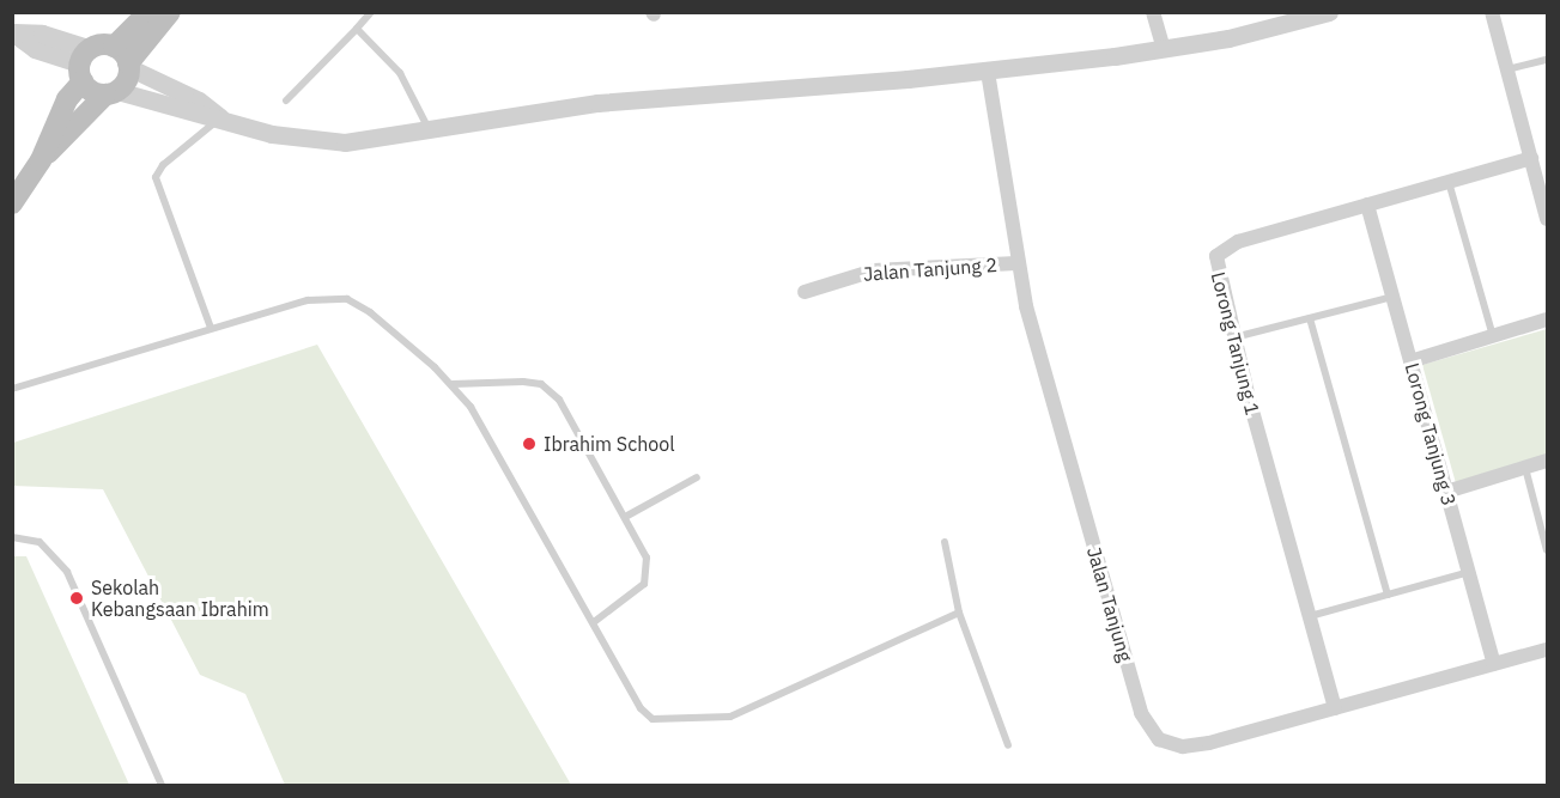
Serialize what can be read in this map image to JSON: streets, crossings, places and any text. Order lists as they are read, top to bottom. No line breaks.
{"streets":{"street":["Jalan Tanjung 2","Lorong Tanjung 1","Lorong Tanjung 3","Jalan Tanjung"]},"crossings":[["Jalan Tanjung 2","Jalan Tanjung"],["Lorong Tanjung 1","Lorong Tanjung 3"],["Lorong Tanjung 1","Jalan Tanjung"],["Lorong Tanjung 3","Jalan Tanjung"]],"places":["Ibrahim School","Sekolah Kebangsaan Ibrahim"]}
